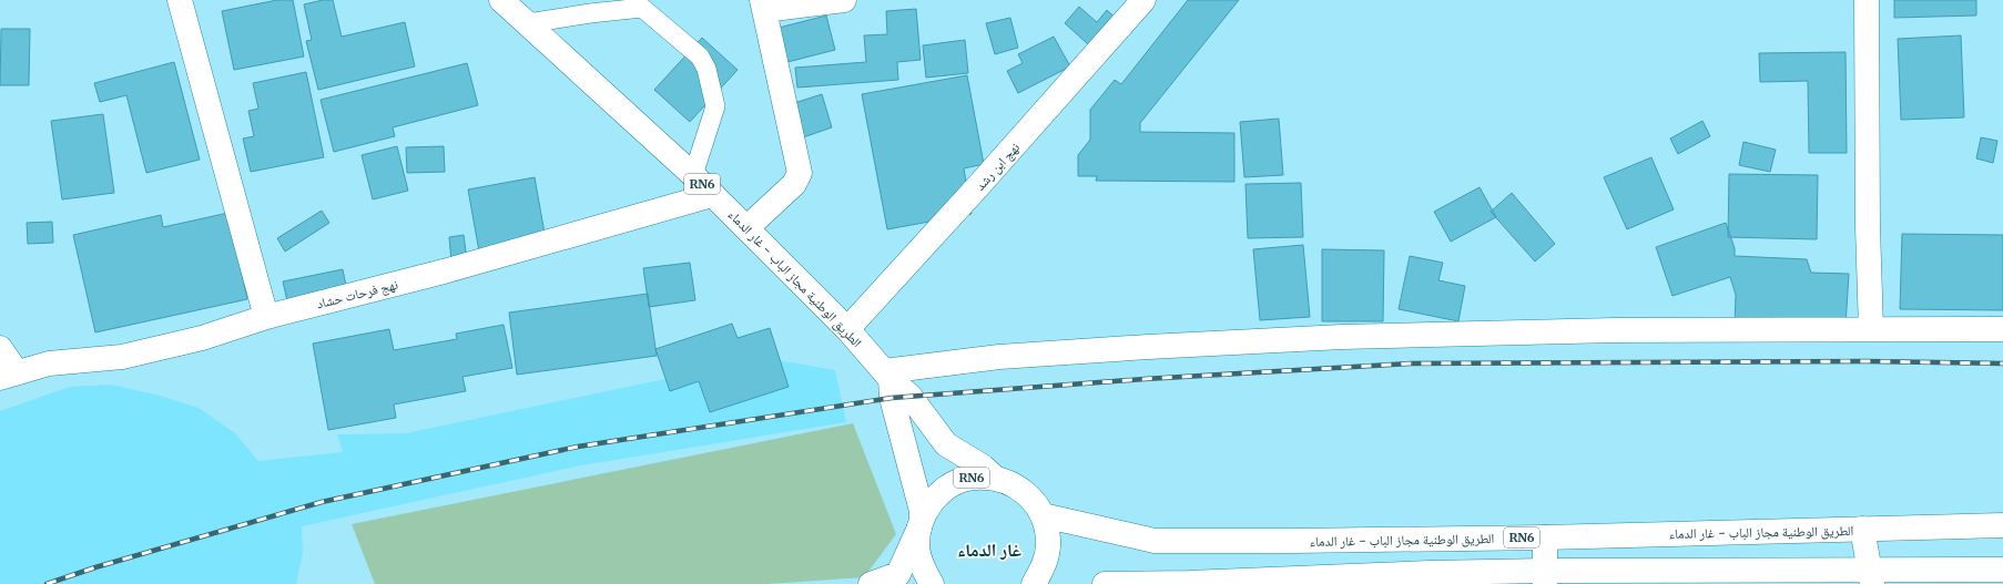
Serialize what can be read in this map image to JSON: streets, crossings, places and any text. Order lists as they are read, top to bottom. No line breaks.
{"streets":{"street":["نهج ابن رشد","RN6","الطريق الوطنية مجاز الباب - غار الدماء","نهج فرحات حشاد"]},"crossings":[["نهج ابن رشد","الطريق الوطنية مجاز الباب - غار الدماء"],["RN6","الطريق الوطنية مجاز الباب - غار الدماء"],["الطريق الوطنية مجاز الباب - غار الدماء","نهج فرحات حشاد"]],"districts":["غار الدماء"]}
